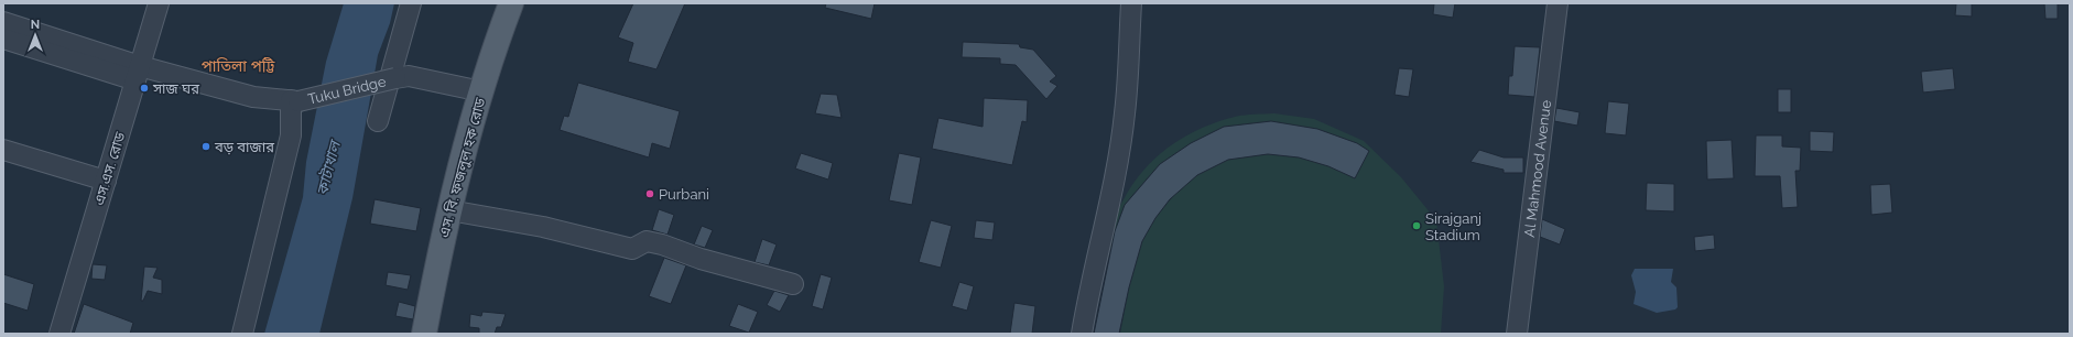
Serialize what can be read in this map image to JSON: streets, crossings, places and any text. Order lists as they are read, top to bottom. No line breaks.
{"streets":{"main road":["এস. বি. ফজলুল হক রোড"],"street":["Tuku Bridge","এস.এস. রোড","Al Mahmood Avenue"]},"crossings":[["Tuku Bridge","এস. বি. ফজলুল হক রোড"],["Tuku Bridge","এস.এস. রোড"]],"districts":["পাতিলা পট্টি"],"water":["কাটাখাল"],"places":["সাজ ঘর","বড় বাজার","Purbani","Sirajganj Stadium"],"north":"top"}
